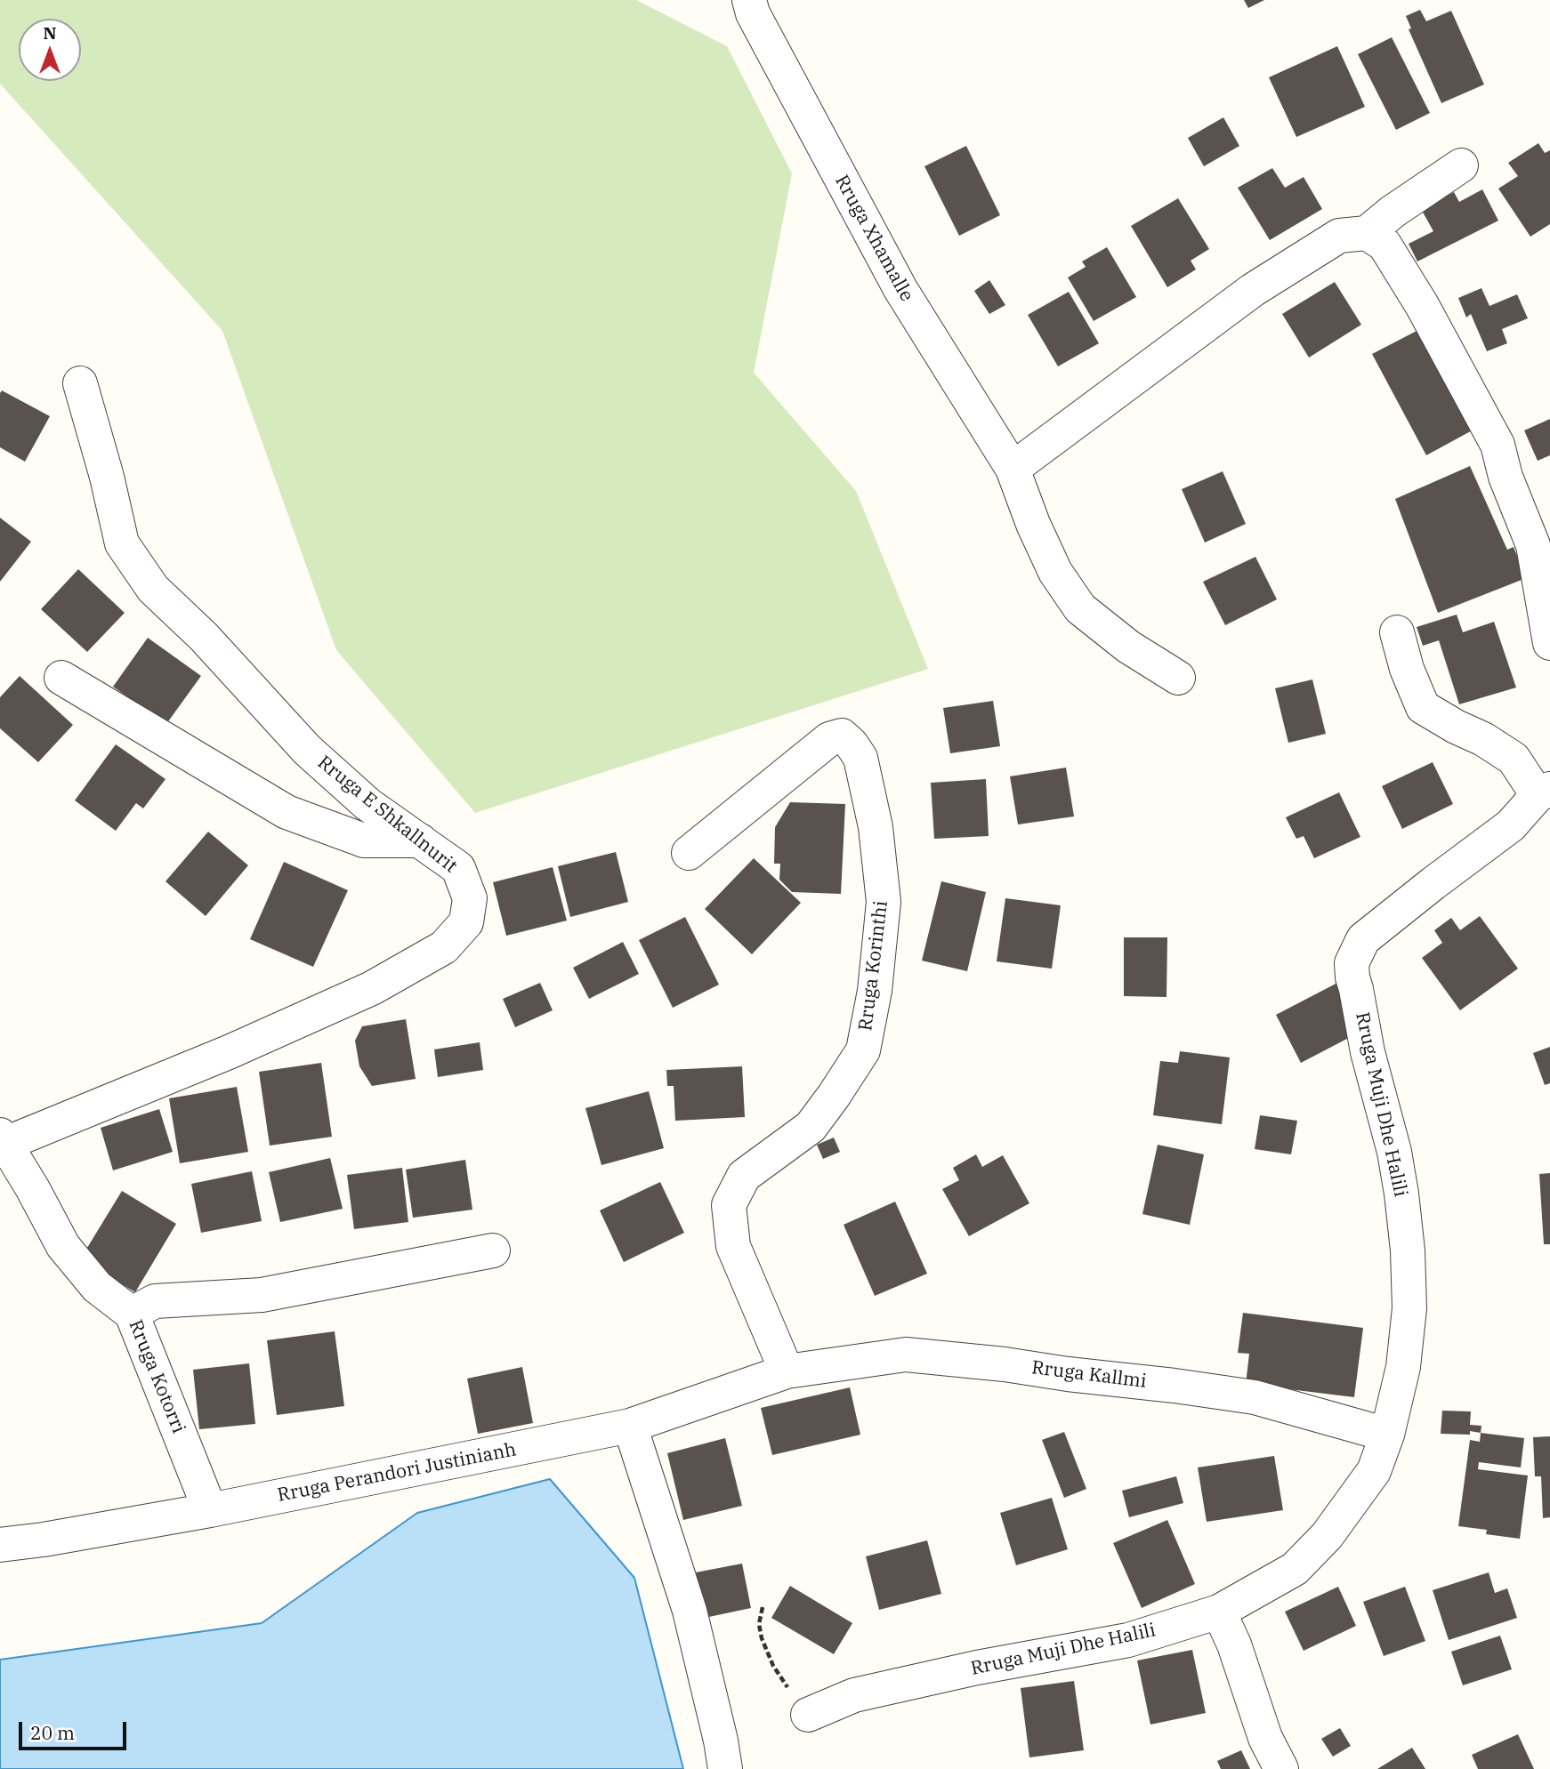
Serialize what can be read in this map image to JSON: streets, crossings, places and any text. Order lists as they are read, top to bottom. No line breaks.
{"streets":{"street":["Rruga Xhamalle","Rruga E Shkallnurit","Rruga Korinthi","Rruga Muji Dhe Halili","Rruga Kallmi","Rruga Kotorri","Rruga Perandori Justinianh"]},"crossings":[["Rruga E Shkallnurit","Rruga Kotorri"],["Rruga Korinthi","Rruga Kallmi"],["Rruga Korinthi","Rruga Perandori Justinianh"],["Rruga Muji Dhe Halili","Rruga Kallmi"],["Rruga Kallmi","Rruga Perandori Justinianh"],["Rruga Kotorri","Rruga Perandori Justinianh"]],"scale_bar":"20 m","north":"top"}
